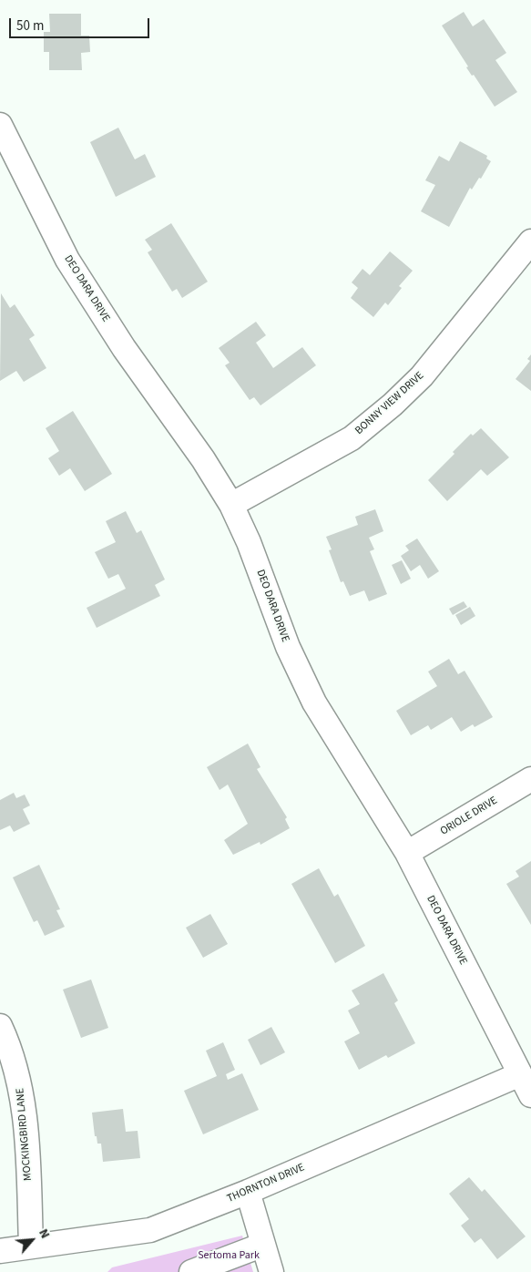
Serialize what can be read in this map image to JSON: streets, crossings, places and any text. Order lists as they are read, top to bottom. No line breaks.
{"streets":{"street":["DEO DARA DRIVE","BONNY VIEW DRIVE","ORIOLE DRIVE","MOCKINGBIRD LANE","THORNTON DRIVE"]},"crossings":[["DEO DARA DRIVE","BONNY VIEW DRIVE"],["DEO DARA DRIVE","ORIOLE DRIVE"],["DEO DARA DRIVE","THORNTON DRIVE"],["MOCKINGBIRD LANE","THORNTON DRIVE"]],"parks":["Sertoma Park"],"scale_bar":"50 m","north":"top right"}
